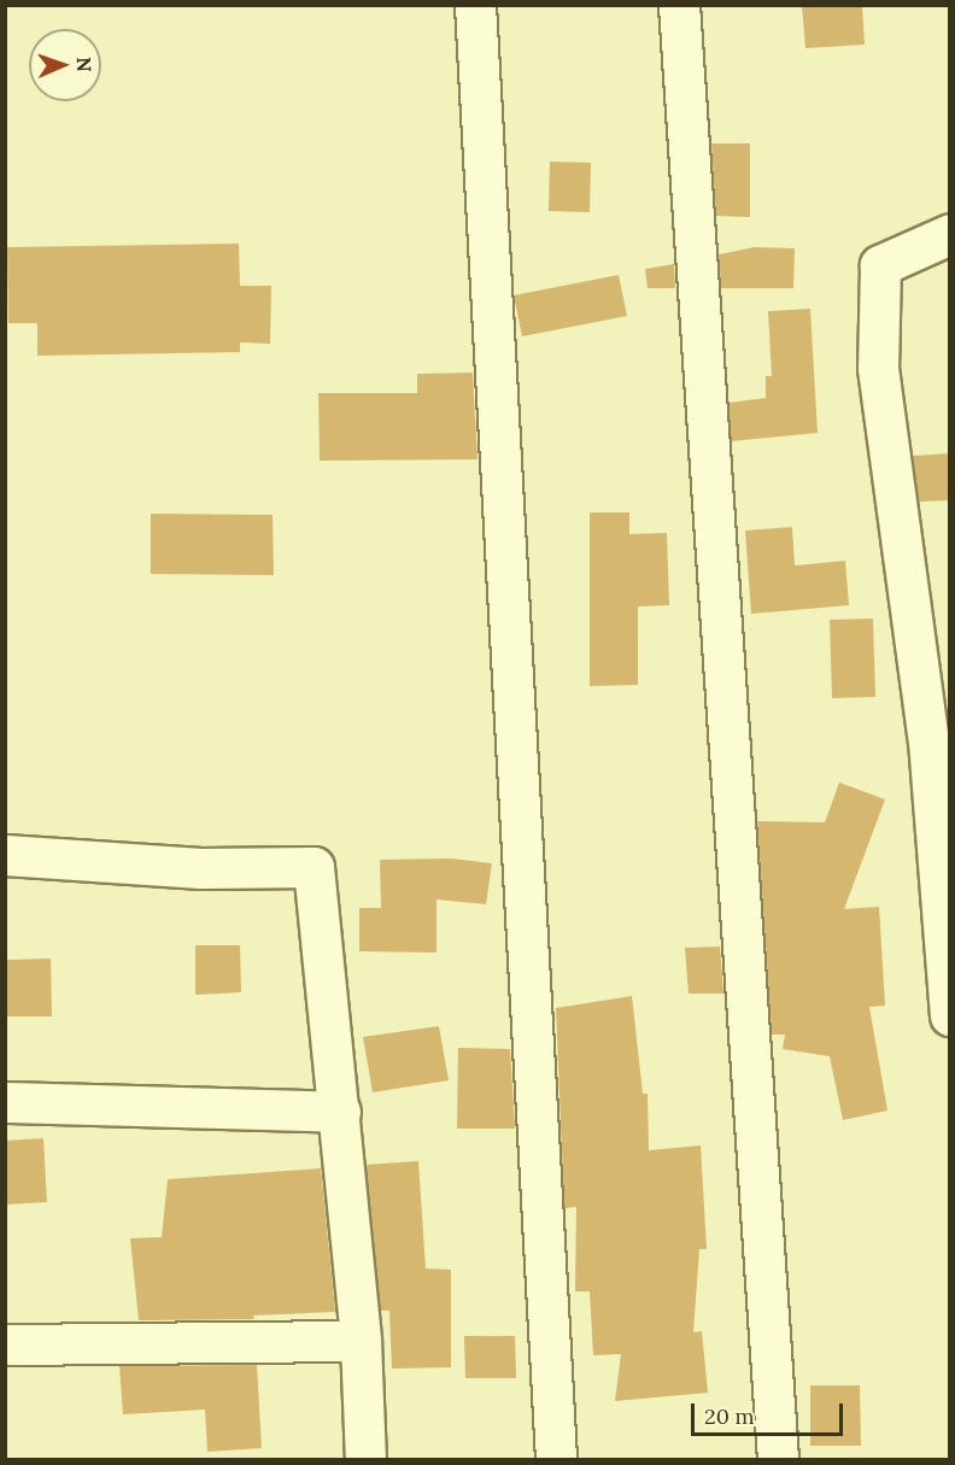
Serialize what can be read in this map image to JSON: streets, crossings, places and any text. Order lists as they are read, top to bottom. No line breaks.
{"scale_bar":"20 m","north":"right"}
